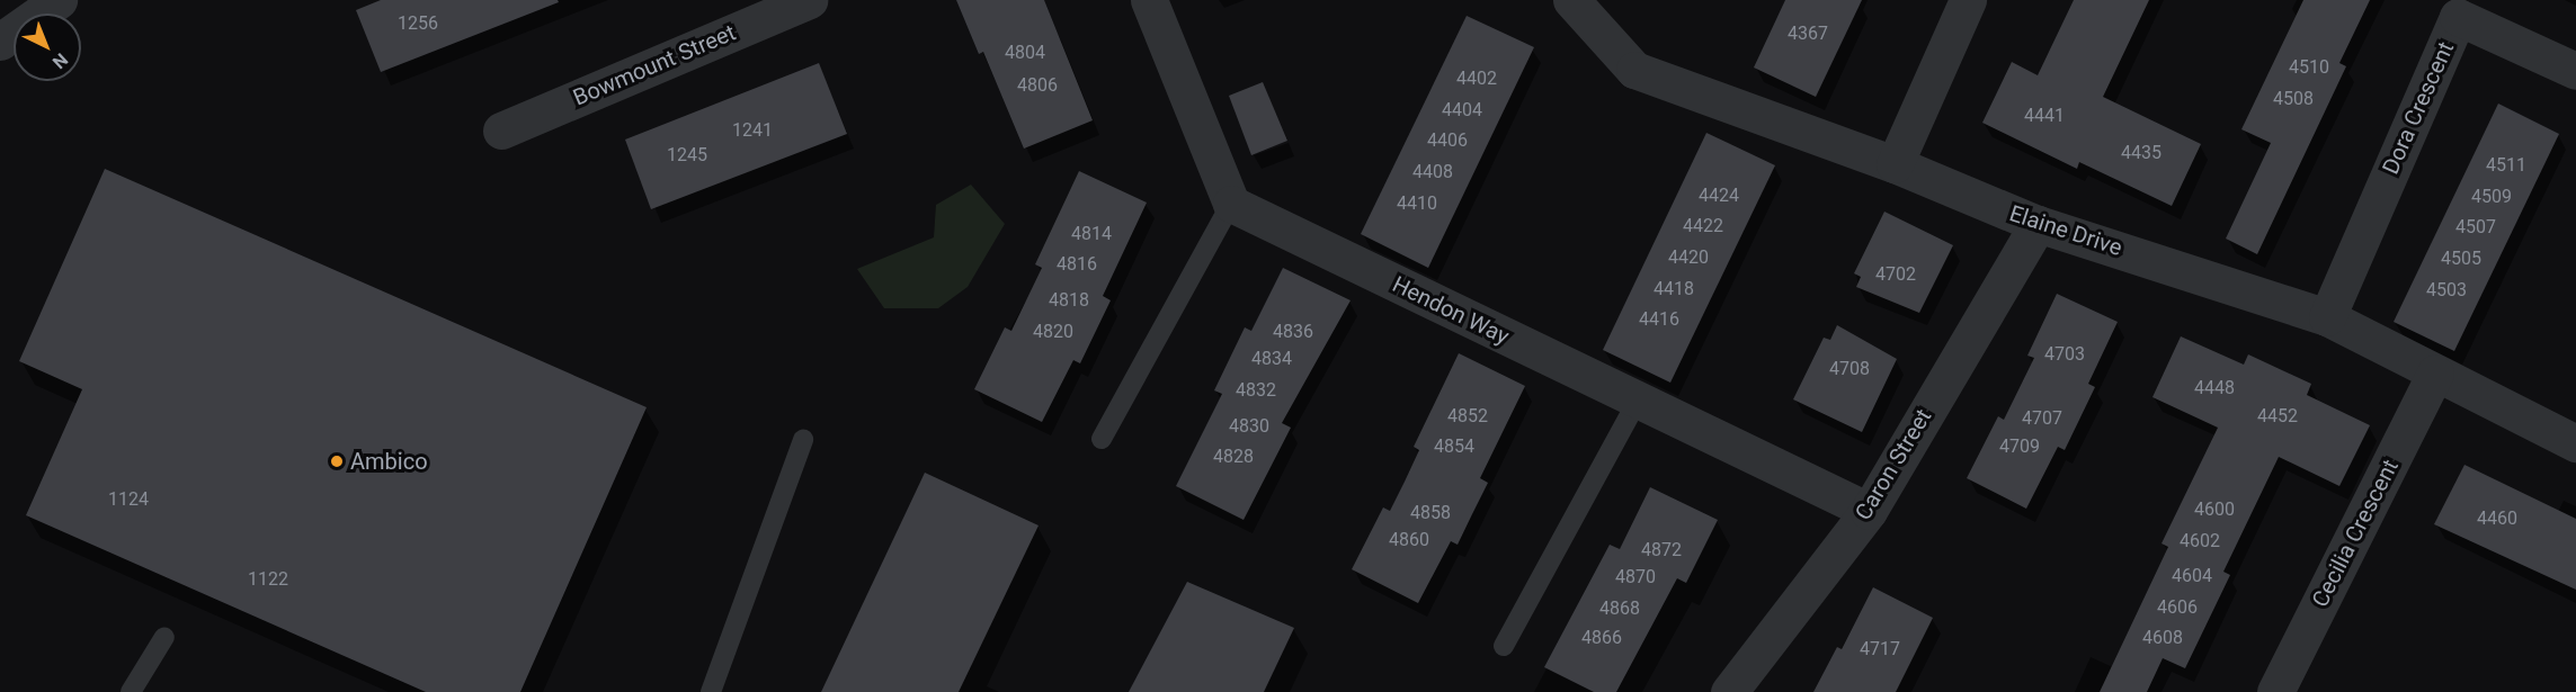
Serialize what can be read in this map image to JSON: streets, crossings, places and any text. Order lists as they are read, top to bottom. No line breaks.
{"streets":{"street":["Bowmount Street","Dora Crescent","Elaine Drive","Hendon Way","Caron Street","Cecilia Crescent"]},"crossings":[["Dora Crescent","Elaine Drive"],["Elaine Drive","Caron Street"],["Elaine Drive","Cecilia Crescent"],["Hendon Way","Caron Street"]],"places":["Ambico"],"house_numbers":["1256","4367","4804","4510","4402","4806","4508","4404","4441","1241","4406","4435","1245","4511","4408","4424","4509","4410","4422","4507","4814","4420","4505","4816","4702","4418","4503","4818","4416","4820","4836","4703","4834","4708","4448","4832","4852","4452","4707","4830","4854","4709","4828","1124","4600","4858","4460","4860","4602","4872","4604","4870","1122","4606","4868","4866","4608","4717"],"north":"bottom right"}
